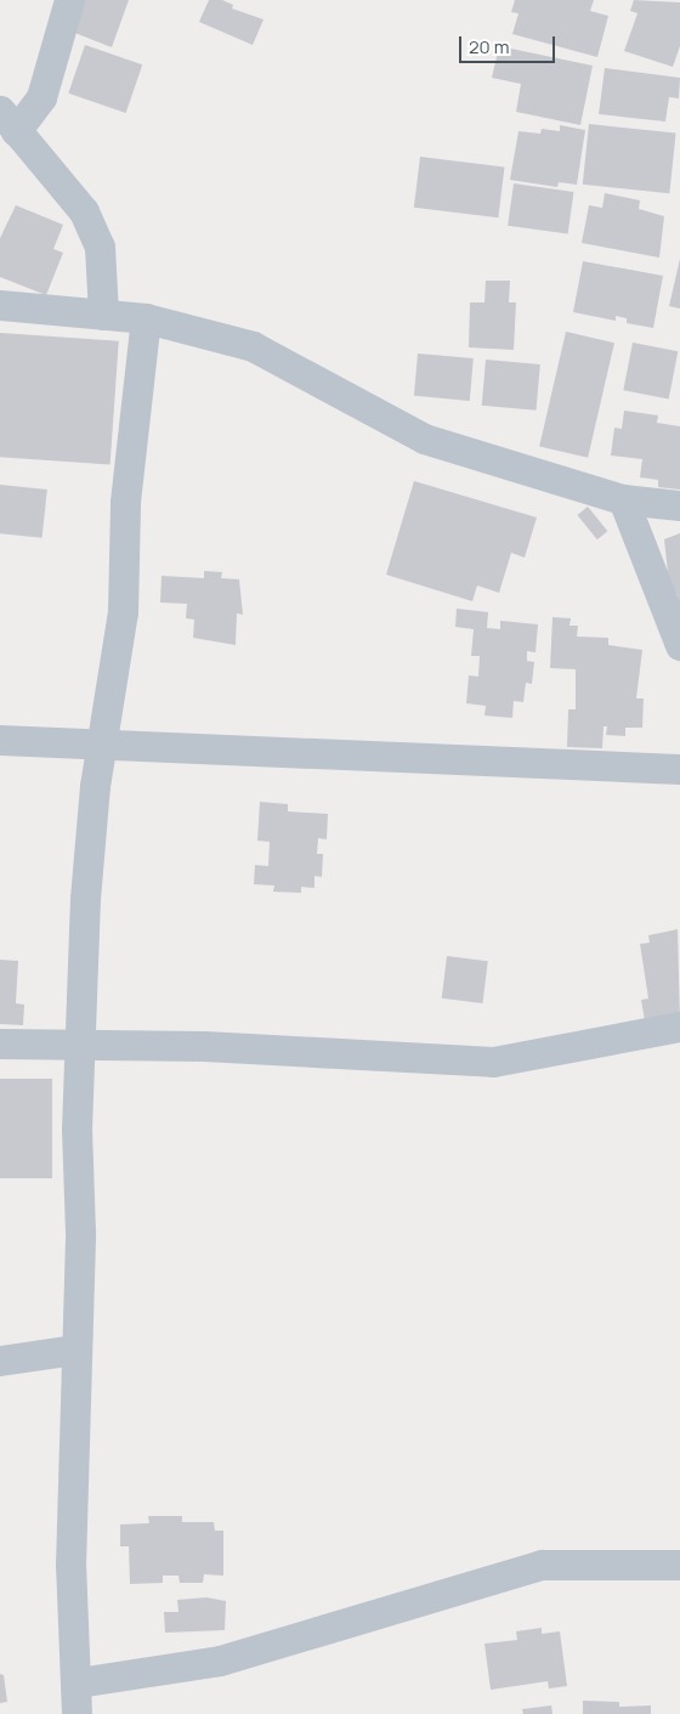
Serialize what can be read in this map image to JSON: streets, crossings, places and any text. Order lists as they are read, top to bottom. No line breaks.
{"scale_bar":"20 m"}
